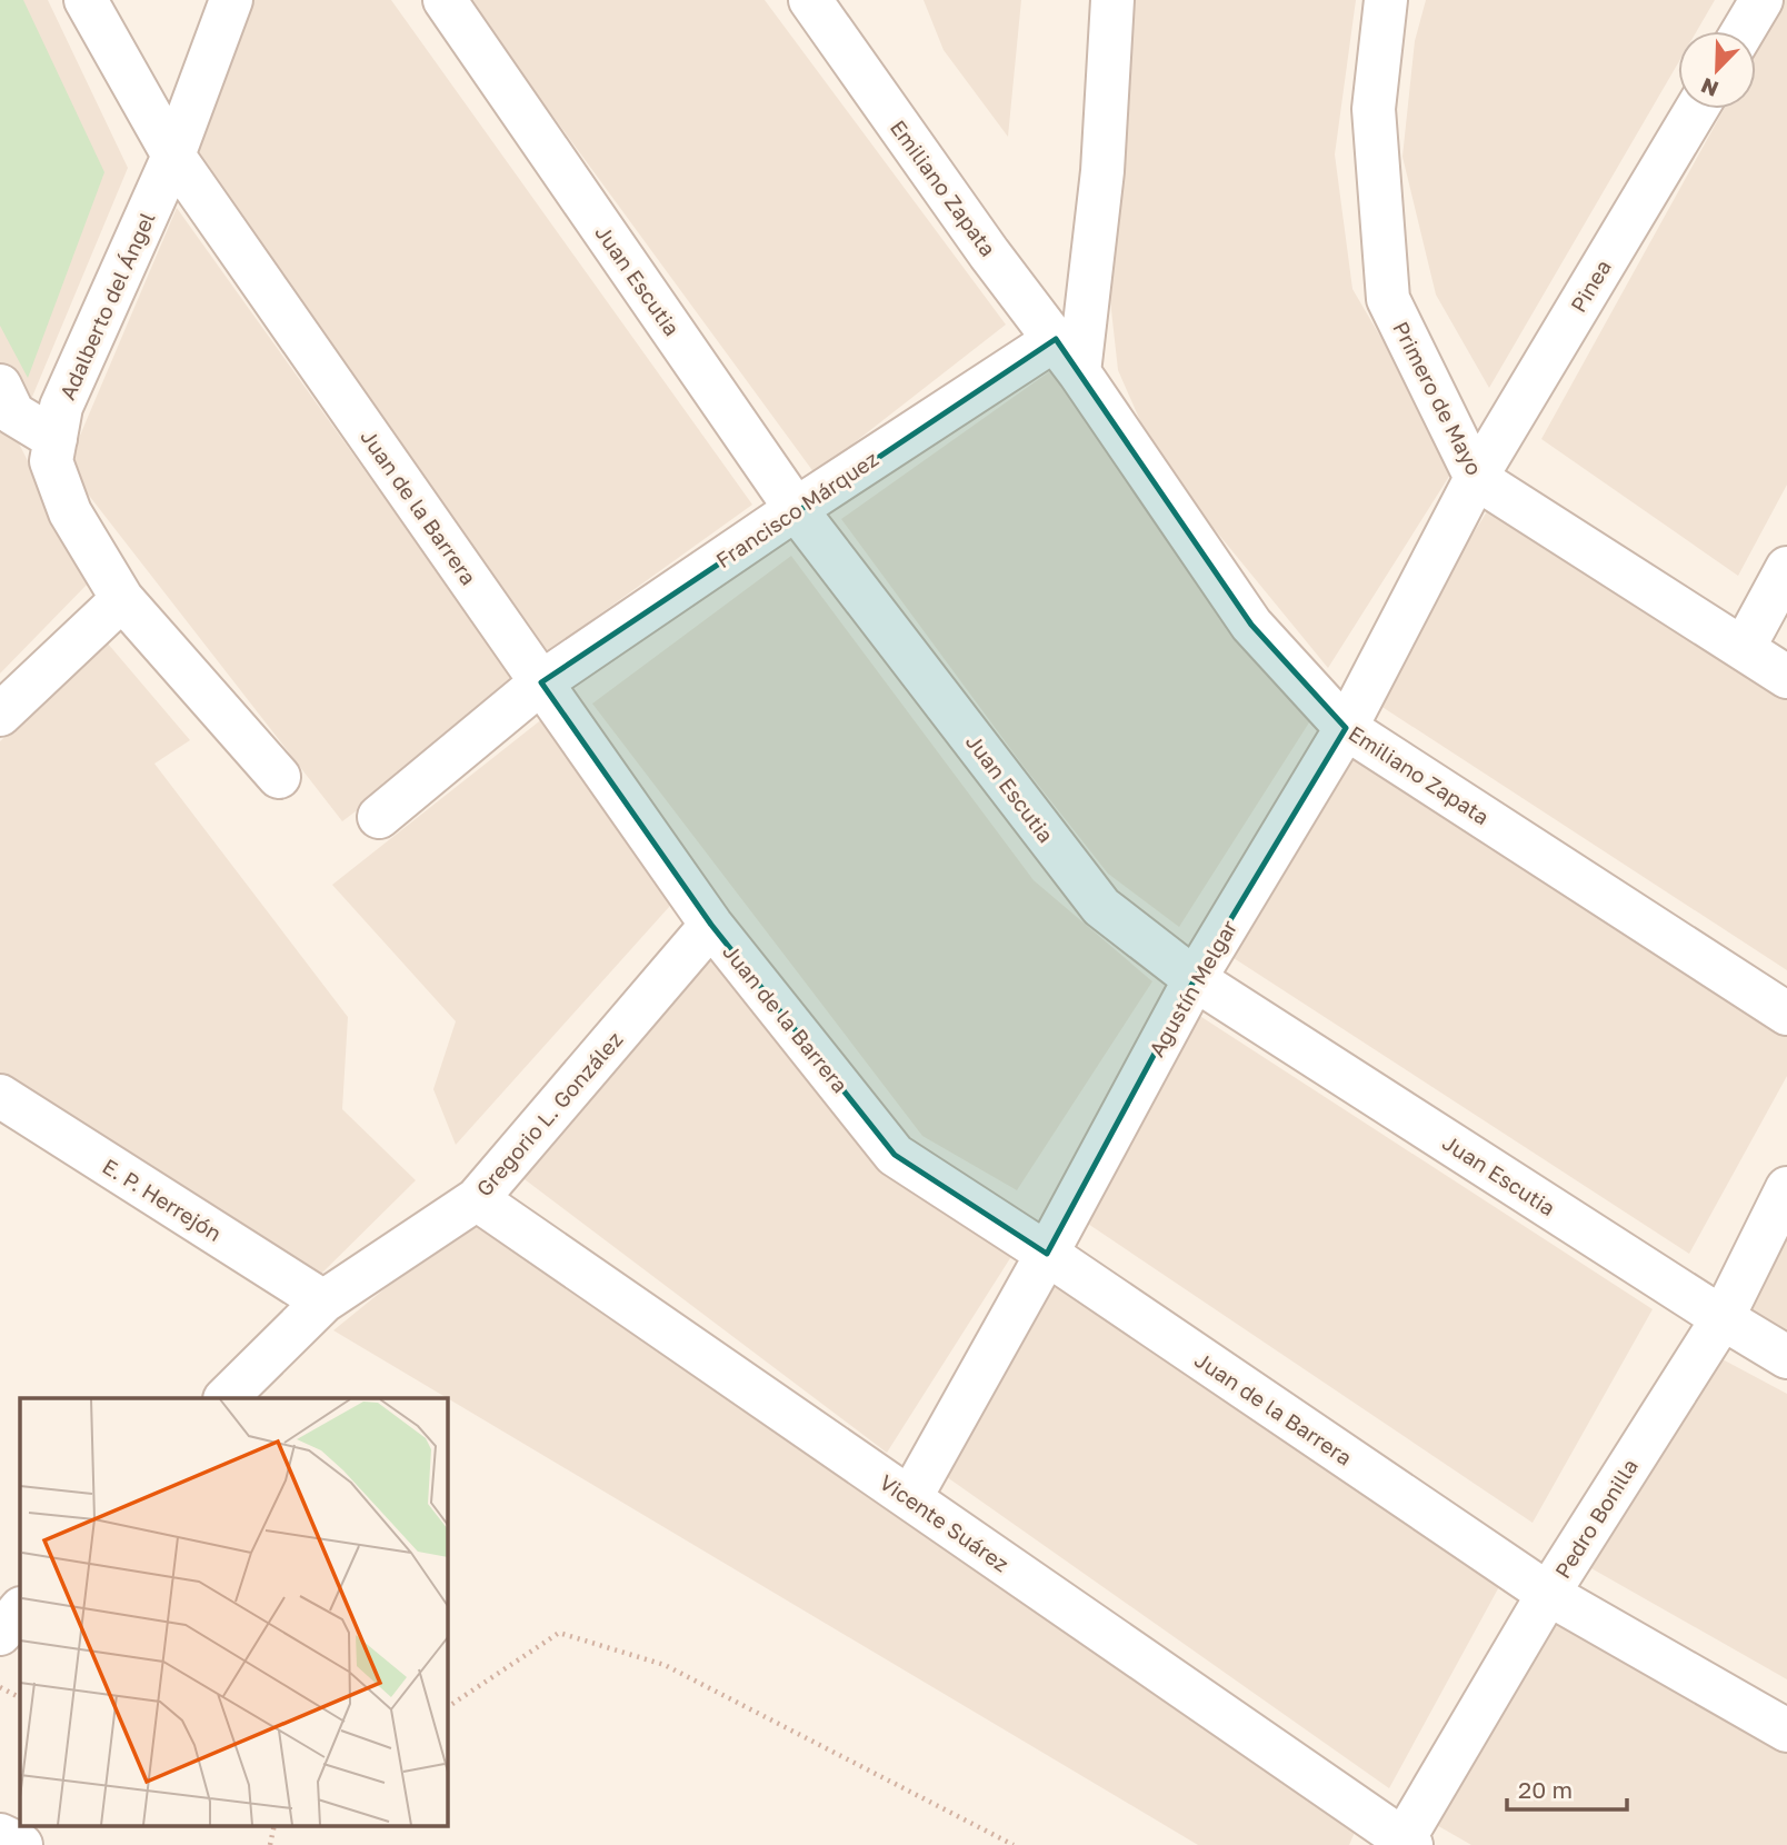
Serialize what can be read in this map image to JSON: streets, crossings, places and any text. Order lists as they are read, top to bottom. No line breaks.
{"streets":{"street":["Emiliano Zapata","Juan Escutia","Pinea","Adalberto del Ángel","Primero de Mayo","Juan de la Barrera","Francisco Márquez","Agustín Melgar","Gregorio L. González","E. P. Herrejón","Pedro Bonilla","Vicente Suárez"]},"crossings":[["Emiliano Zapata","Francisco Márquez"],["Emiliano Zapata","Agustín Melgar"],["Juan Escutia","Francisco Márquez"],["Juan Escutia","Agustín Melgar"],["Juan Escutia","Pedro Bonilla"],["Pinea","Primero de Mayo"],["Pinea","Agustín Melgar"],["Adalberto del Ángel","Juan de la Barrera"],["Primero de Mayo","Agustín Melgar"],["Juan de la Barrera","Francisco Márquez"],["Juan de la Barrera","Agustín Melgar"],["Juan de la Barrera","Gregorio L. González"],["Juan de la Barrera","Pedro Bonilla"],["Agustín Melgar","Vicente Suárez"],["Gregorio L. González","E. P. Herrejón"],["Gregorio L. González","Vicente Suárez"],["Pedro Bonilla","Vicente Suárez"]],"scale_bar":"20 m","north":"bottom left"}
